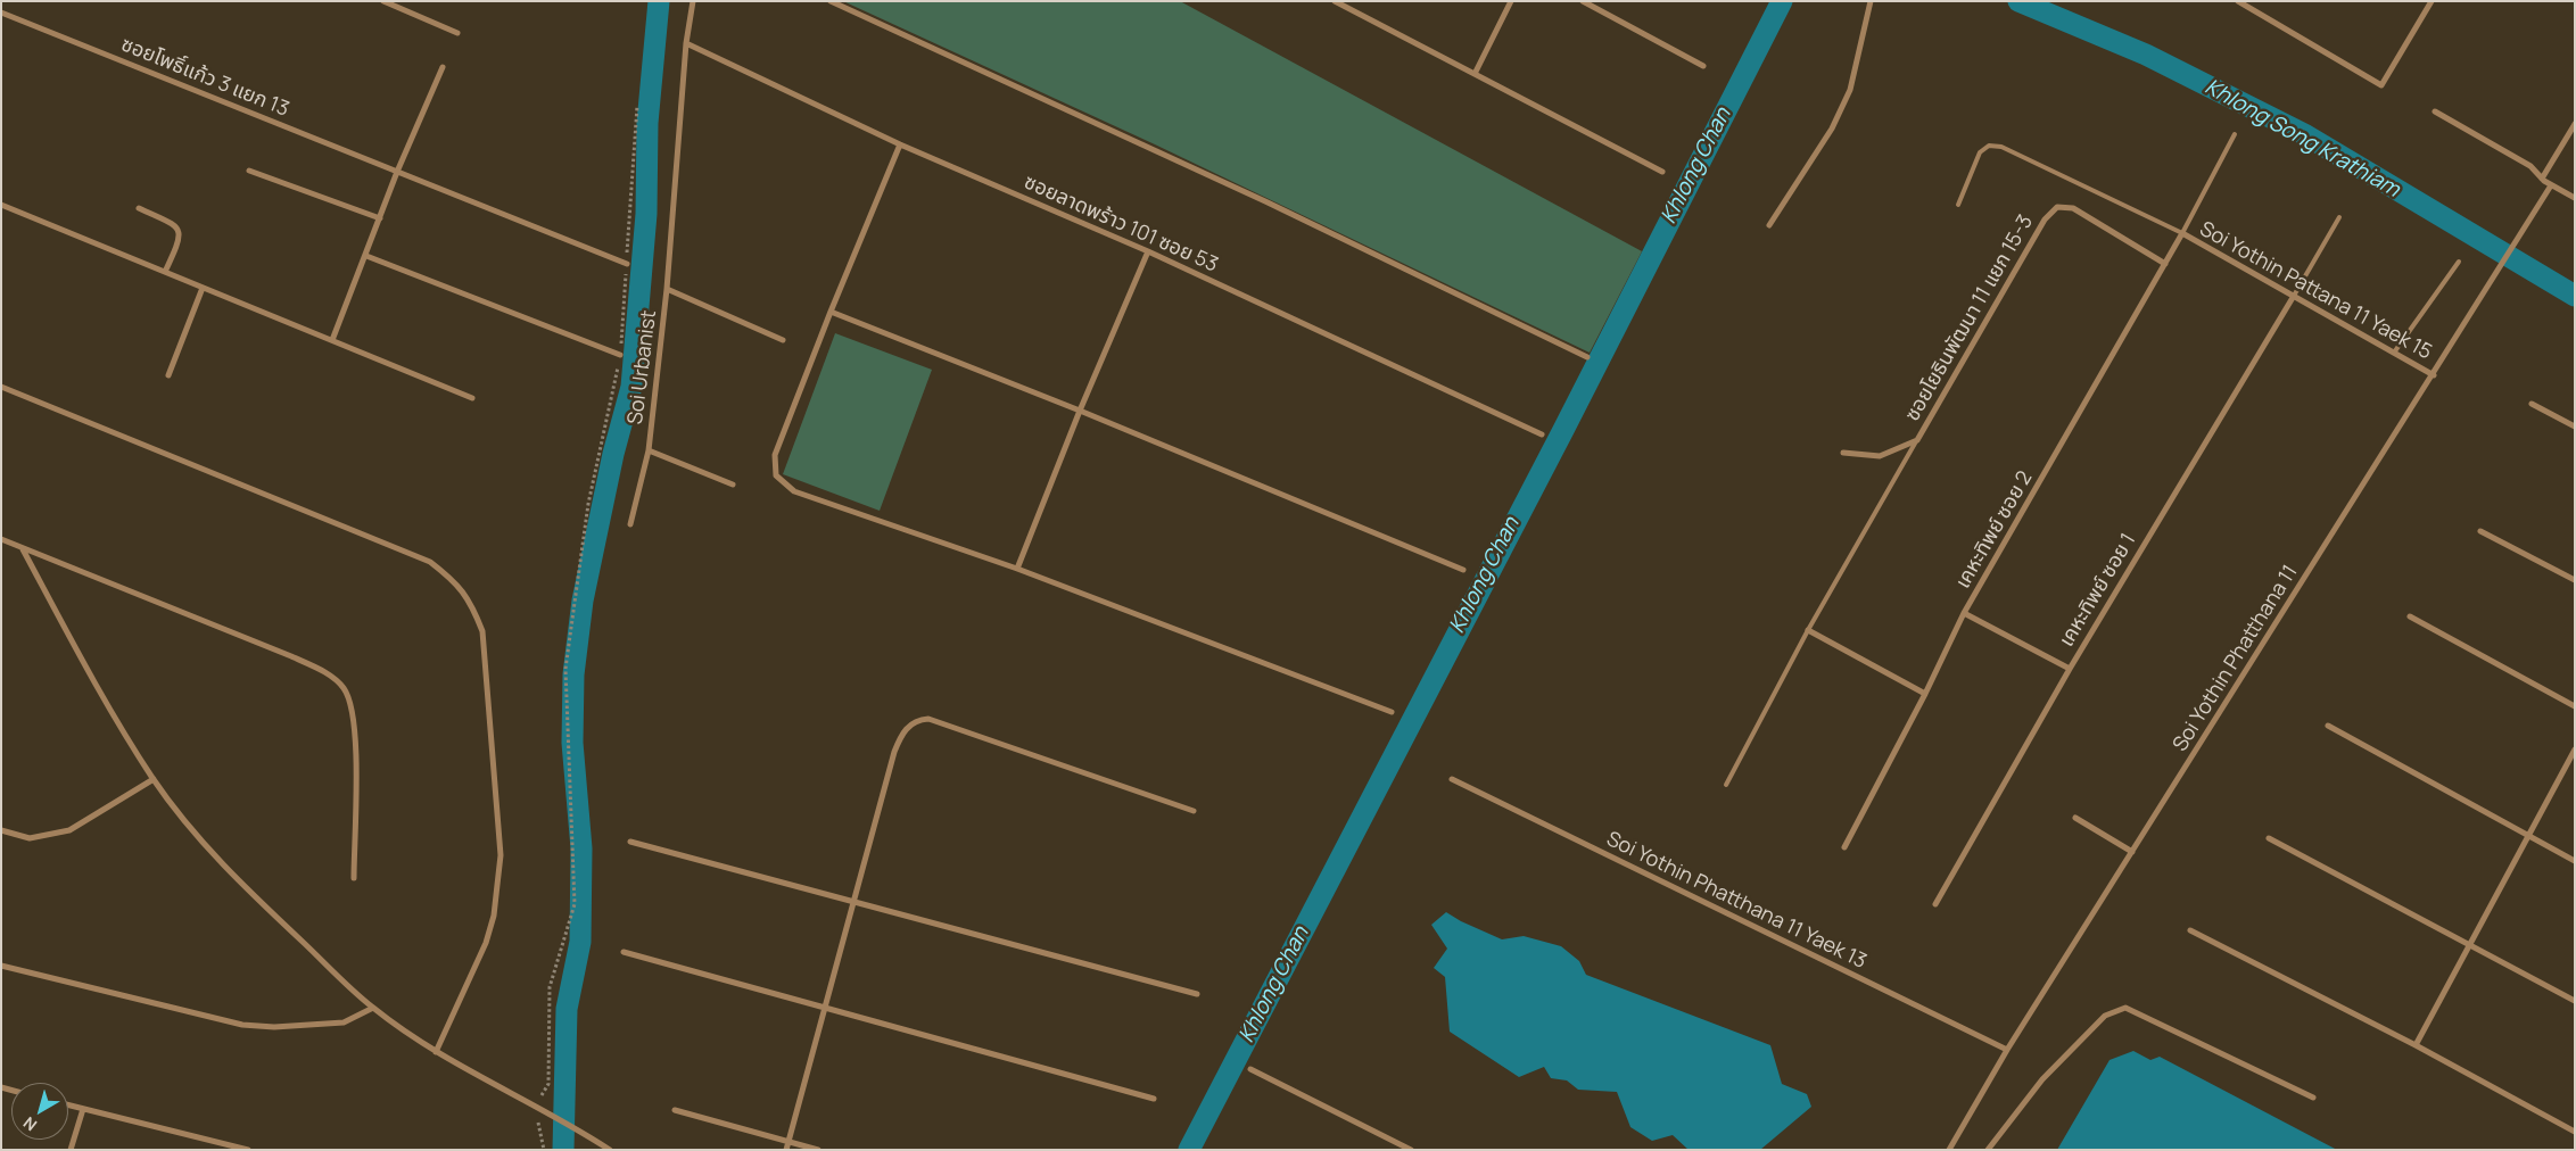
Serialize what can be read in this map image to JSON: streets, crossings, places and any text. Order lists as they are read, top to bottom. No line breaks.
{"streets":{"street":["ซอยโพธิ์แก้ว 3 แยก 13","ซอยลาดพร้าว 101 ซอย 53","Soi Yothin Pattana 11 Yaek 15","ซอยโยธินพัฒนา 11 แยก 15-3","Soi Urbanist","เคหะทิพย์ ซอย 2","เคหะทิพย์ ซอย 1","Soi Yothin Phatthana 11","Soi Yothin Phatthana 11 Yaek 13"]},"crossings":[["ซอยลาดพร้าว 101 ซอย 53","Soi Urbanist"],["Soi Yothin Pattana 11 Yaek 15","เคหะทิพย์ ซอย 2"],["Soi Yothin Pattana 11 Yaek 15","เคหะทิพย์ ซอย 1"],["Soi Yothin Pattana 11 Yaek 15","Soi Yothin Phatthana 11"],["Soi Yothin Phatthana 11","Soi Yothin Phatthana 11 Yaek 13"]],"water":["Khlong Song Krathiam","Khlong Chan"],"north":"bottom left"}
